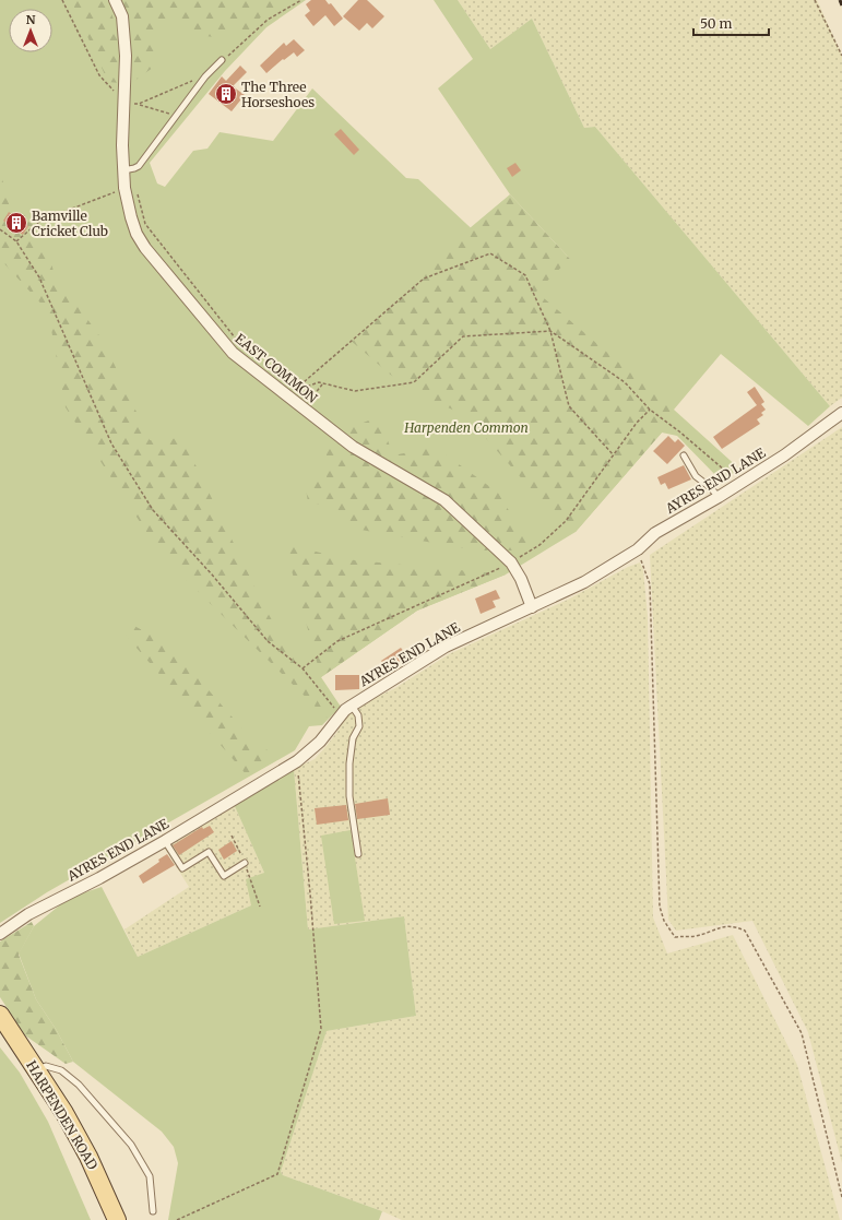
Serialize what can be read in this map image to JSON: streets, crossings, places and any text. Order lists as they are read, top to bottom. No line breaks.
{"streets":{"main road":["HARPENDEN ROAD"],"street":["EAST COMMON","AYRES END LANE"]},"crossings":[["EAST COMMON","AYRES END LANE"]],"parks":["Harpenden Common"],"places":{"building":["The Three Horseshoes","Bamville Cricket Club"]},"scale_bar":"50 m","north":"top"}
